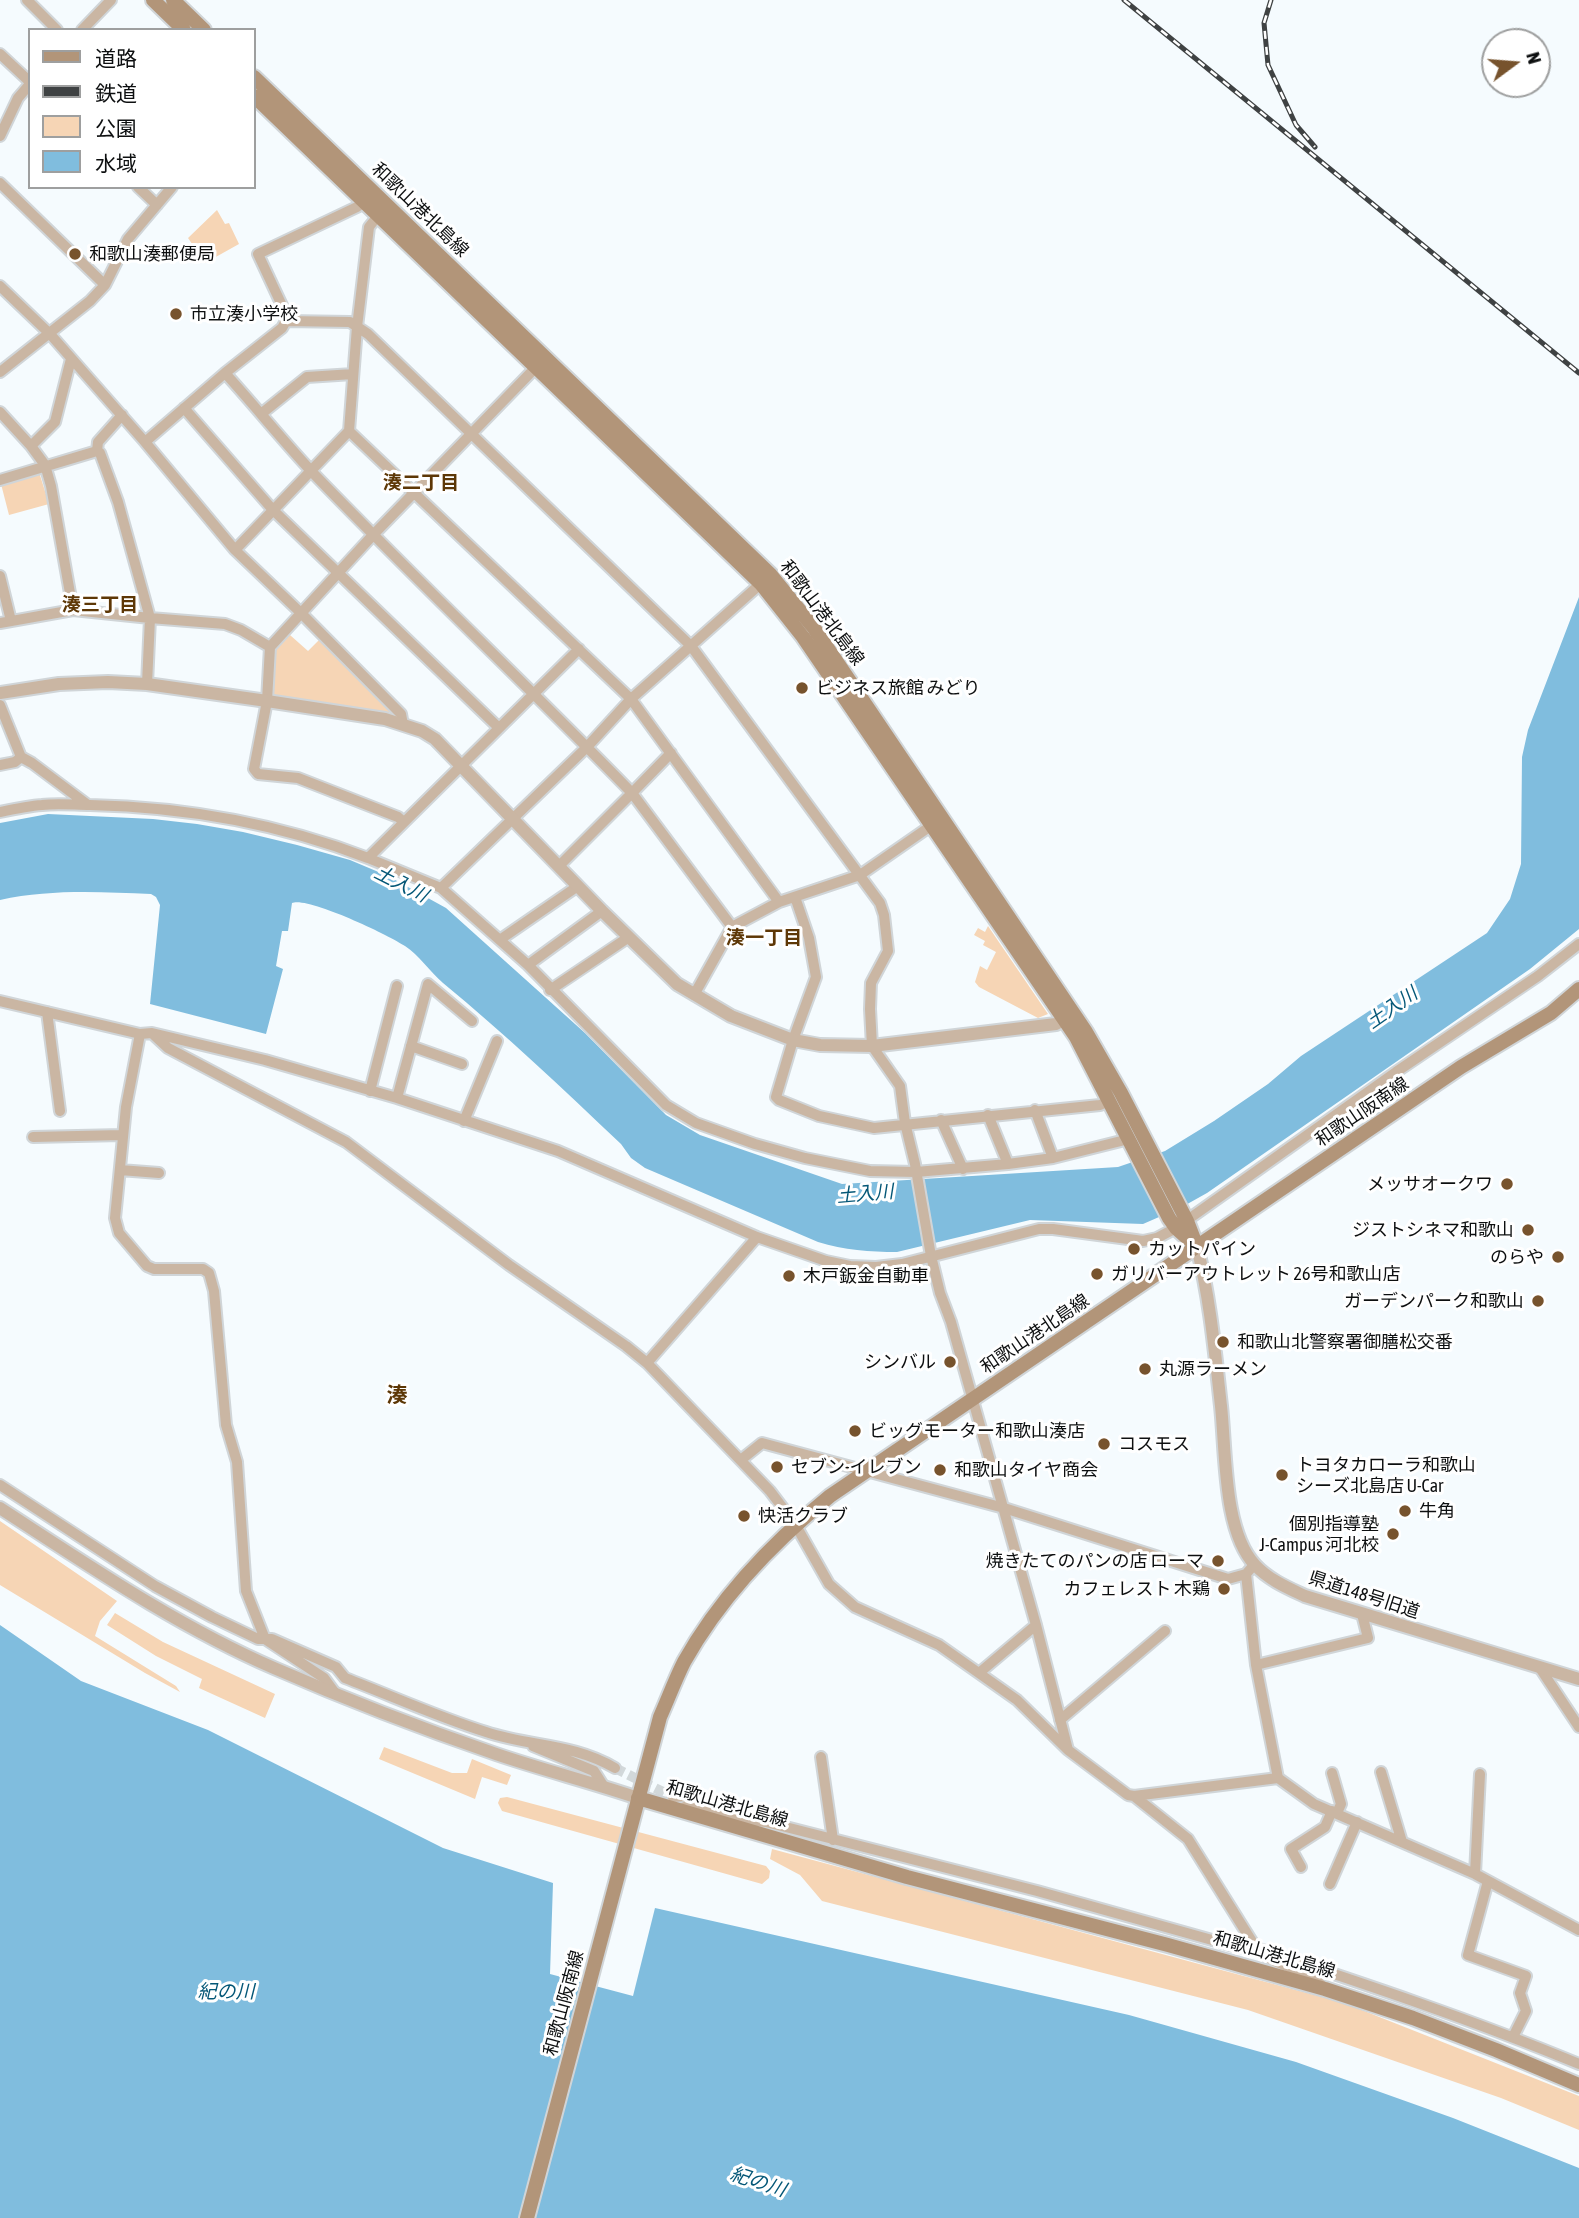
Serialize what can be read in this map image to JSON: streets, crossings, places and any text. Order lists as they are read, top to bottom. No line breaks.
{"streets":{"main road":["和歌山港北島線","和歌山阪南線"],"street":["県道148号旧道"]},"crossings":[["和歌山港北島線","和歌山阪南線"],["和歌山港北島線","県道148号旧道"],["和歌山阪南線","県道148号旧道"]],"districts":["湊二丁目","湊三丁目","湊一丁目","湊"],"water":["土入川","紀の川"],"places":["和歌山湊郵便局","市立湊小学校","ビジネス旅館 みどり","メッサオークワ","ジストシネマ和歌山","カットパイン","のらや","ガリバーアウトレット 26号和歌山店","木戸鈑金自動車","ガーデンパーク和歌山","和歌山北警察署御膳松交番","シンバル","丸源ラーメン","ビッグモーター和歌山湊店","コスモス","セブン-イレブン","和歌山タイヤ商会","トヨタカローラ和歌山 シーズ北島店 U-Car","牛角","快活クラブ","個別指導塾 J-Campus 河北校","焼きたてのパンの店 ローマ","カフェレスト 木鶏"],"legend":["道路","鉄道","公園","水域"],"north":"right"}
